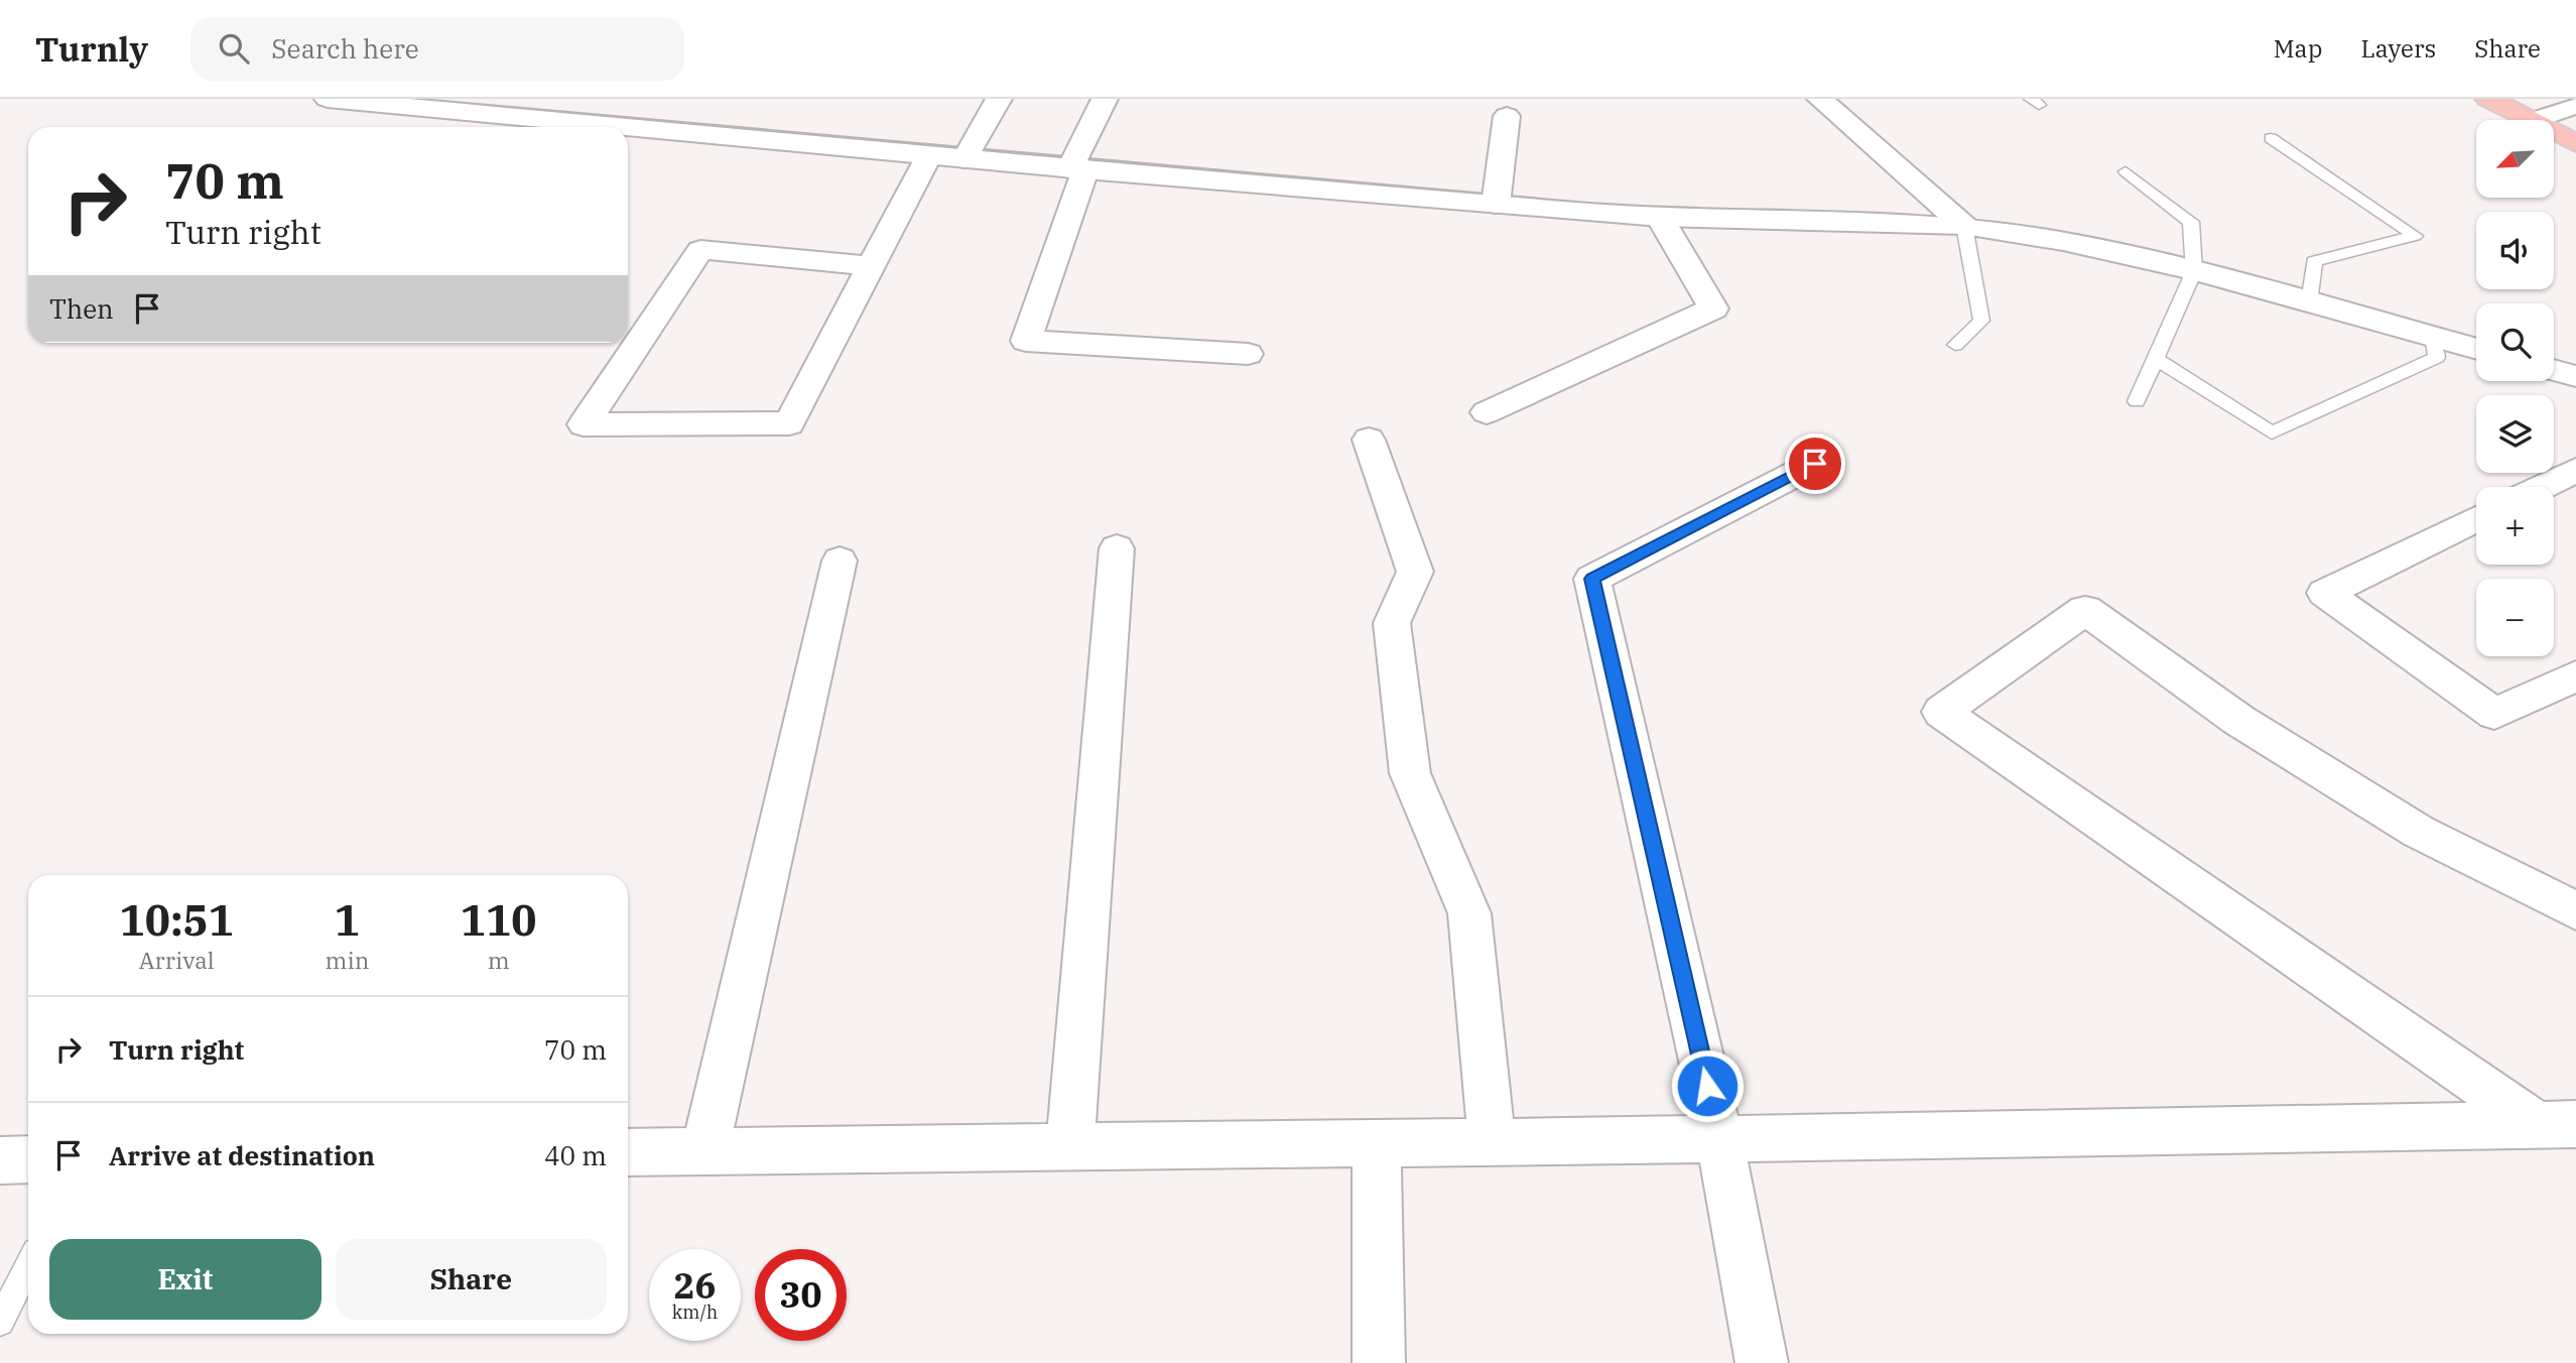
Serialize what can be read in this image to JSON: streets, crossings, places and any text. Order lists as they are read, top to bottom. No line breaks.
{"north":"bottom left","page":{"header":"Turnly","search":"Search here","nav":["Map","Layers","Share"],"map_buttons":["+","−"],"turn":["70 m","Turn right"],"then":"Then","eta":["10:51","Arrival","1","min","110","m"],"list":[{"name":"Turn right","value":"70 m"},{"name":"Arrive at destination","value":"40 m"}],"buttons":["Exit","Share"],"speed":"26 km/h","limit":"30"}}
